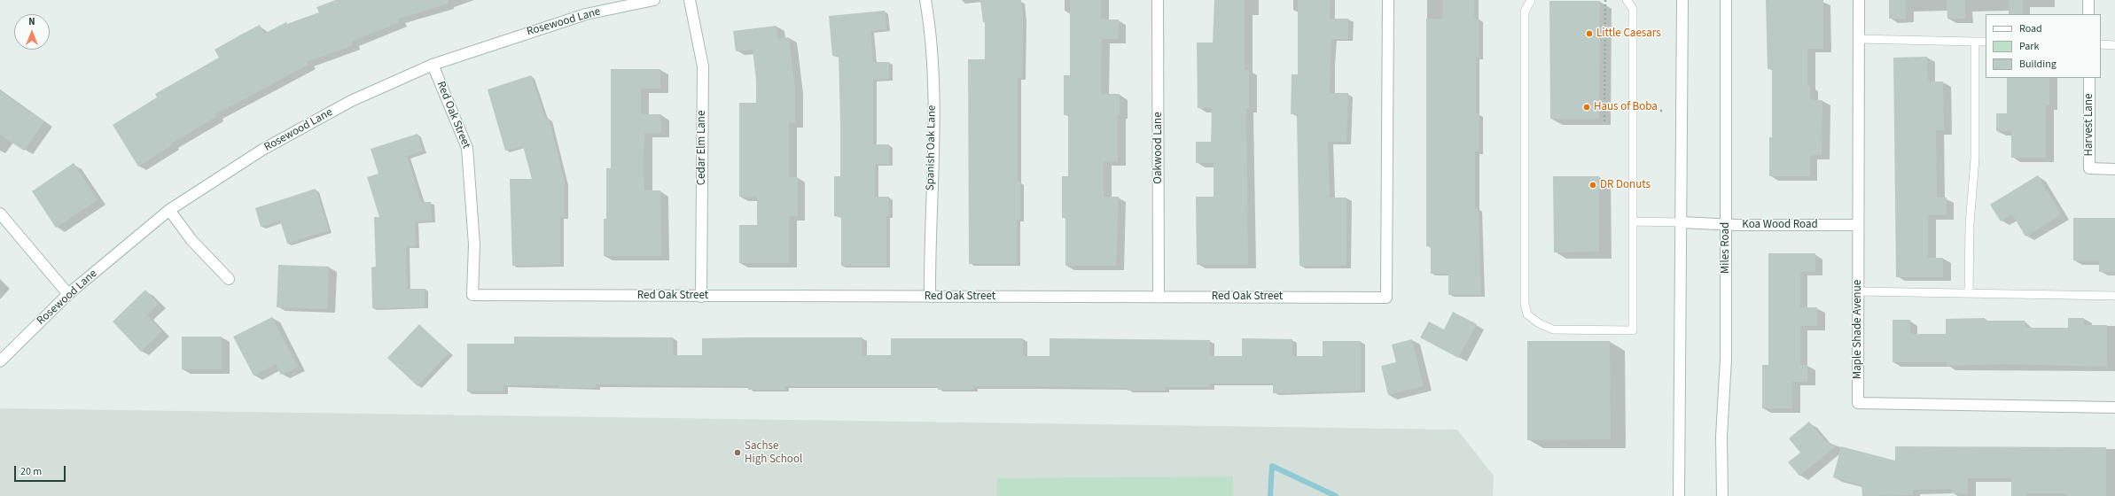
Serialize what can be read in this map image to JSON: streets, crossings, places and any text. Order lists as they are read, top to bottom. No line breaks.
{"streets":{"street":["Rosewood Lane","Red Oak Street","Harvest Lane","Cedar Elm Lane","Spanish Oak Lane","Oakwood Lane","Koa Wood Road","Miles Road","Maple Shade Avenue"]},"crossings":[["Rosewood Lane","Red Oak Street"],["Red Oak Street","Cedar Elm Lane"],["Red Oak Street","Spanish Oak Lane"],["Red Oak Street","Oakwood Lane"],["Koa Wood Road","Miles Road"],["Koa Wood Road","Maple Shade Avenue"]],"places":["Little Caesars","Haus of Boba","DR Donuts","Sachse High School"],"legend":["Road","Park","Building"],"scale_bar":"20 m","north":"top"}
